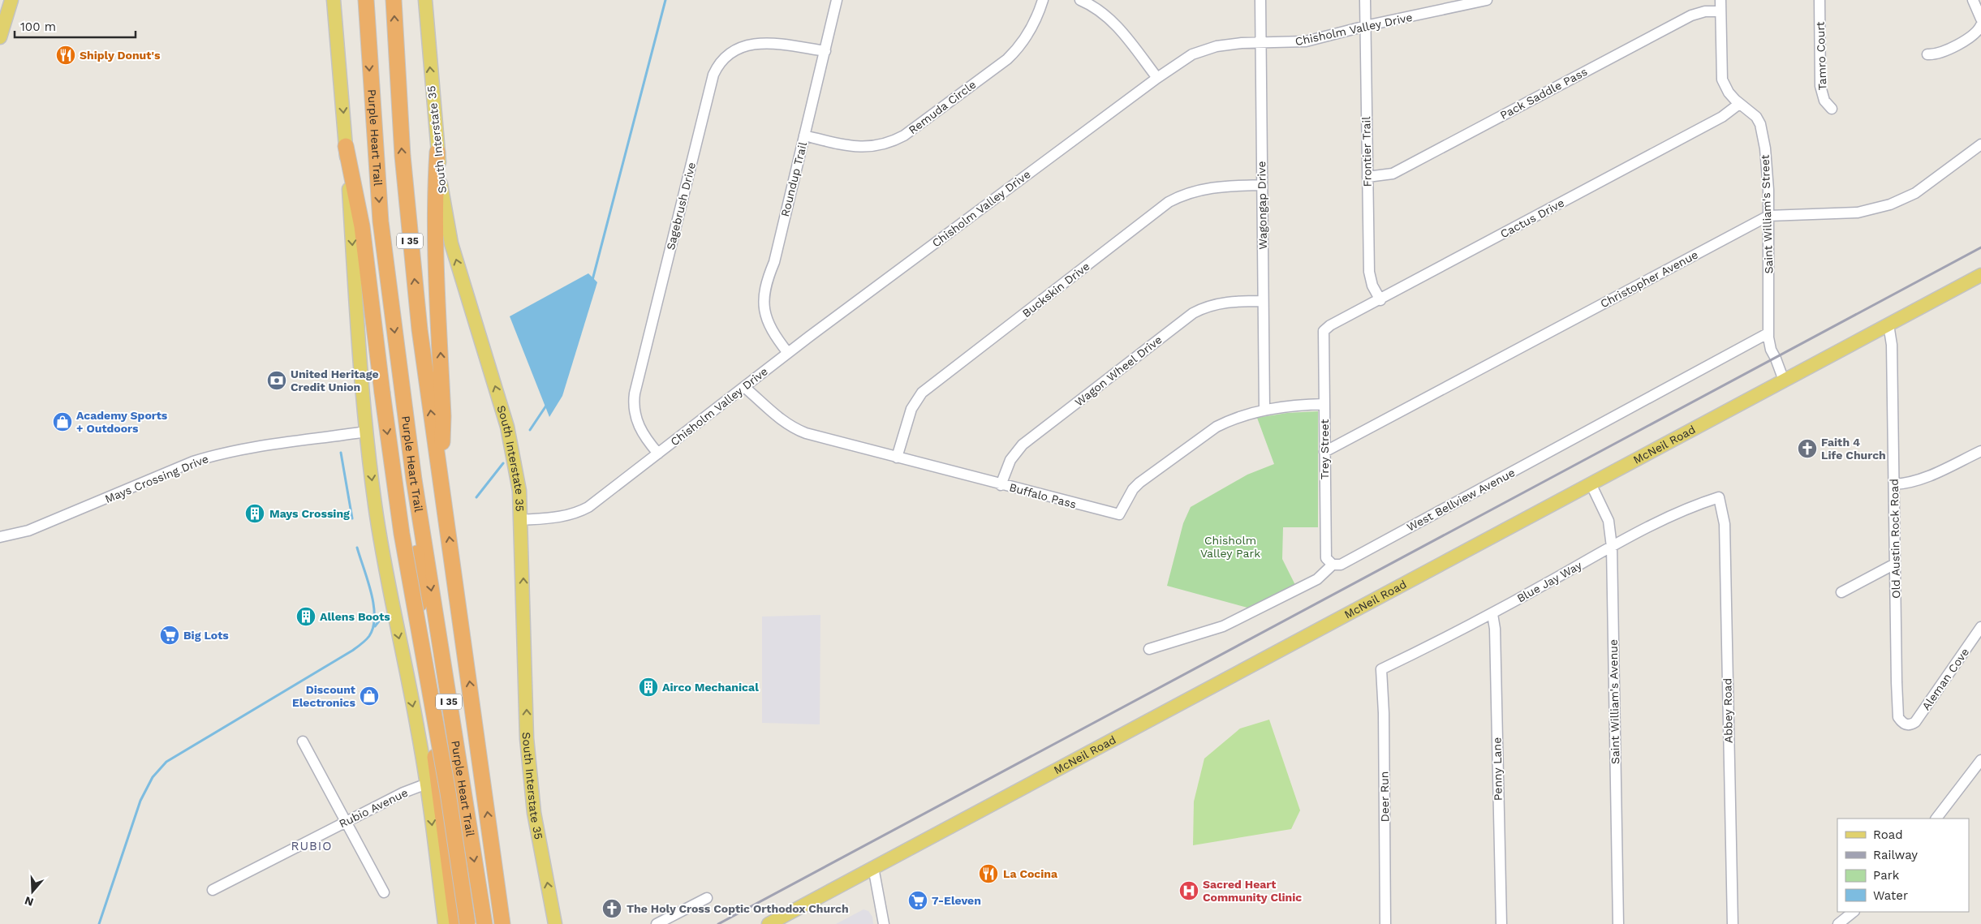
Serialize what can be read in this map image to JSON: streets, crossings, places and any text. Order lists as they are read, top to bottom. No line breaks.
{"streets":{"highway":["Purple Heart Trail","I 35"],"main road":["South Interstate 35","McNeil Road"],"street":["Chisholm Valley Drive","Tamro Court","Pack Saddle Pass","Remuda Circle","Frontier Trail","Roundup Trail","Wagongap Drive","Sagebrush Drive","Saint William's Street","Cactus Drive","Christopher Avenue","Buckskin Drive","Wagon Wheel Drive","Trey Street","Mays Crossing Drive","Buffalo Pass","West Bellview Avenue","Old Austin Rock Road","Blue Jay Way","Aleman Cove","Saint William's Avenue","Abbey Road","Penny Lane","Deer Run","Rubio Avenue"]},"crossings":[["Chisholm Valley Drive","South Interstate 35"],["Chisholm Valley Drive","Frontier Trail"],["Chisholm Valley Drive","Roundup Trail"],["Chisholm Valley Drive","Wagongap Drive"],["Chisholm Valley Drive","Sagebrush Drive"],["Chisholm Valley Drive","Buffalo Pass"],["Pack Saddle Pass","Frontier Trail"],["Pack Saddle Pass","Saint William's Street"],["Remuda Circle","Roundup Trail"],["Frontier Trail","Cactus Drive"],["Roundup Trail","Sagebrush Drive"],["Wagongap Drive","Buckskin Drive"],["Wagongap Drive","Wagon Wheel Drive"],["Wagongap Drive","Buffalo Pass"],["Saint William's Street","Cactus Drive"],["Saint William's Street","Christopher Avenue"],["Saint William's Street","McNeil Road"],["Saint William's Street","West Bellview Avenue"],["Cactus Drive","Trey Street"],["Christopher Avenue","Trey Street"],["Buckskin Drive","Buffalo Pass"],["Wagon Wheel Drive","Buffalo Pass"],["McNeil Road","Old Austin Rock Road"],["McNeil Road","Saint William's Avenue"],["Trey Street","Buffalo Pass"],["Trey Street","West Bellview Avenue"],["Old Austin Rock Road","Aleman Cove"],["Blue Jay Way","Saint William's Avenue"],["Blue Jay Way","Abbey Road"],["Blue Jay Way","Penny Lane"],["Blue Jay Way","Deer Run"]],"districts":["RUBIO"],"parks":["Chisholm Valley Park"],"places":{"restaurant":["Shiply Donut's","La Cocina"],"bank":["United Heritage Credit Union"],"shop":["Academy Sports + Outdoors","Discount Electronics"],"church":["Faith 4 Life Church","The Holy Cross Coptic Orthodox Church"],"building":["Mays Crossing","Allens Boots","Airco Mechanical"],"supermarket":["Big Lots","7-Eleven"],"hospital":["Sacred Heart Community Clinic"]},"legend":["Road","Railway","Park","Water"],"scale_bar":"100 m","north":"bottom"}
